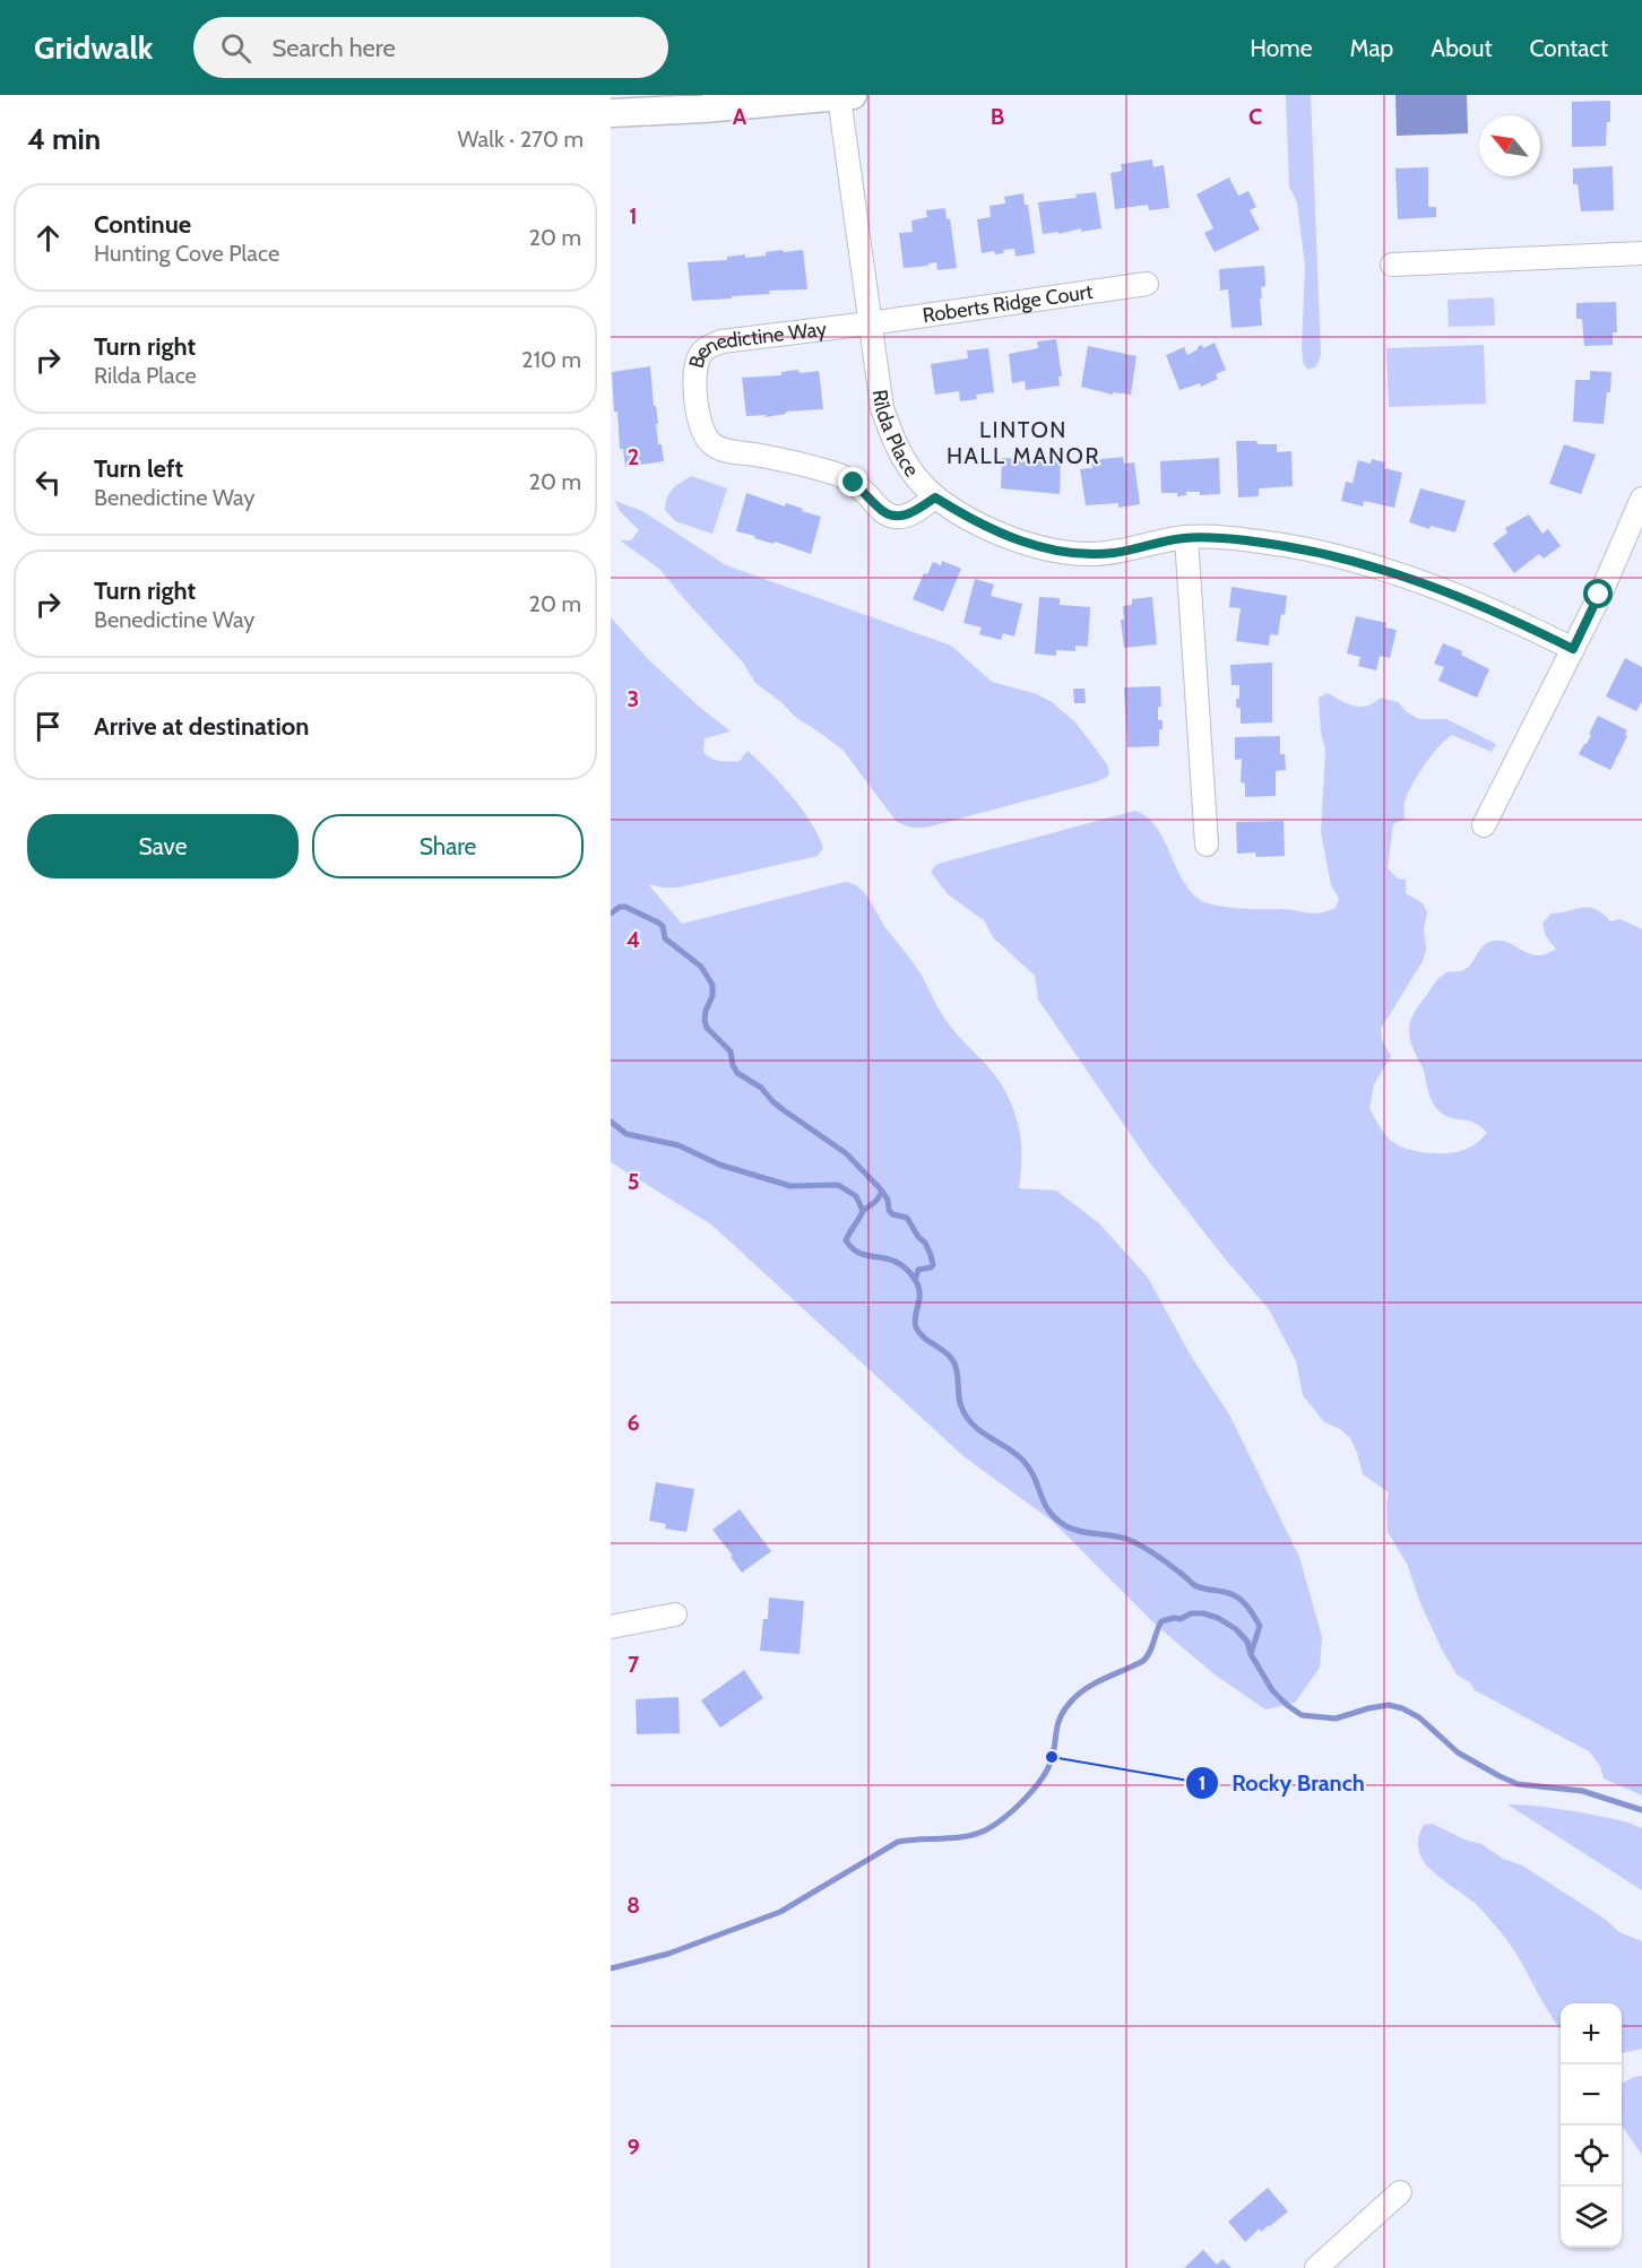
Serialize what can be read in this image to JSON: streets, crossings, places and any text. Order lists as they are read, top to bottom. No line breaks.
{"streets":{"street":["Roberts Ridge Court","Benedictine Way","Rilda Place"]},"crossings":[["Roberts Ridge Court","Benedictine Way"],["Roberts Ridge Court","Rilda Place"],["Benedictine Way","Rilda Place"]],"districts":["LINTON HALL MANOR"],"places":["Rocky Branch"],"north":"top left","page":{"header":"Gridwalk","search":"Search here","nav":["Home","Map","About","Contact"],"heading":["4 min","Walk · 270 m"],"list":[["Continue","Hunting Cove Place","20 m"],["Turn right","Rilda Place","210 m"],["Turn left","Benedictine Way","20 m"],["Turn right","Benedictine Way","20 m"],"Arrive at destination"],"buttons":["Save","Share"],"map_buttons":["+","−"]},"grid":{"columns":["A","B","C"],"rows":["1","2","3","4","5","6","7","8","9"]}}
